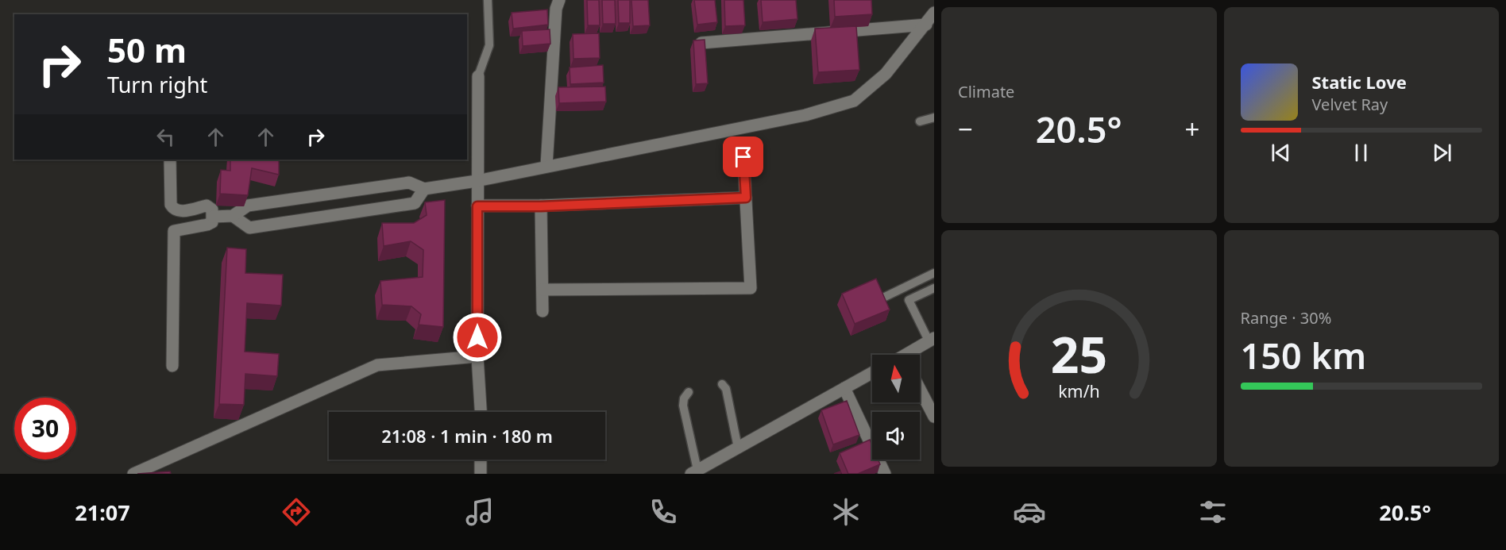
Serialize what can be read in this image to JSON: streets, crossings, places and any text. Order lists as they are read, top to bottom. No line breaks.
{"north":"top","page":{"tile":["Climate",["Range · 30%","150 km"]],"turn":["50 m","Turn right"],"song":["Static Love","Velvet Ray"],"heat":["−","20.5°","+"],"limit":"30","trip":"21:08 · 1 min · 180 m","tabs":["21:07","20.5°"],"gauge":["25","km/h"]}}
